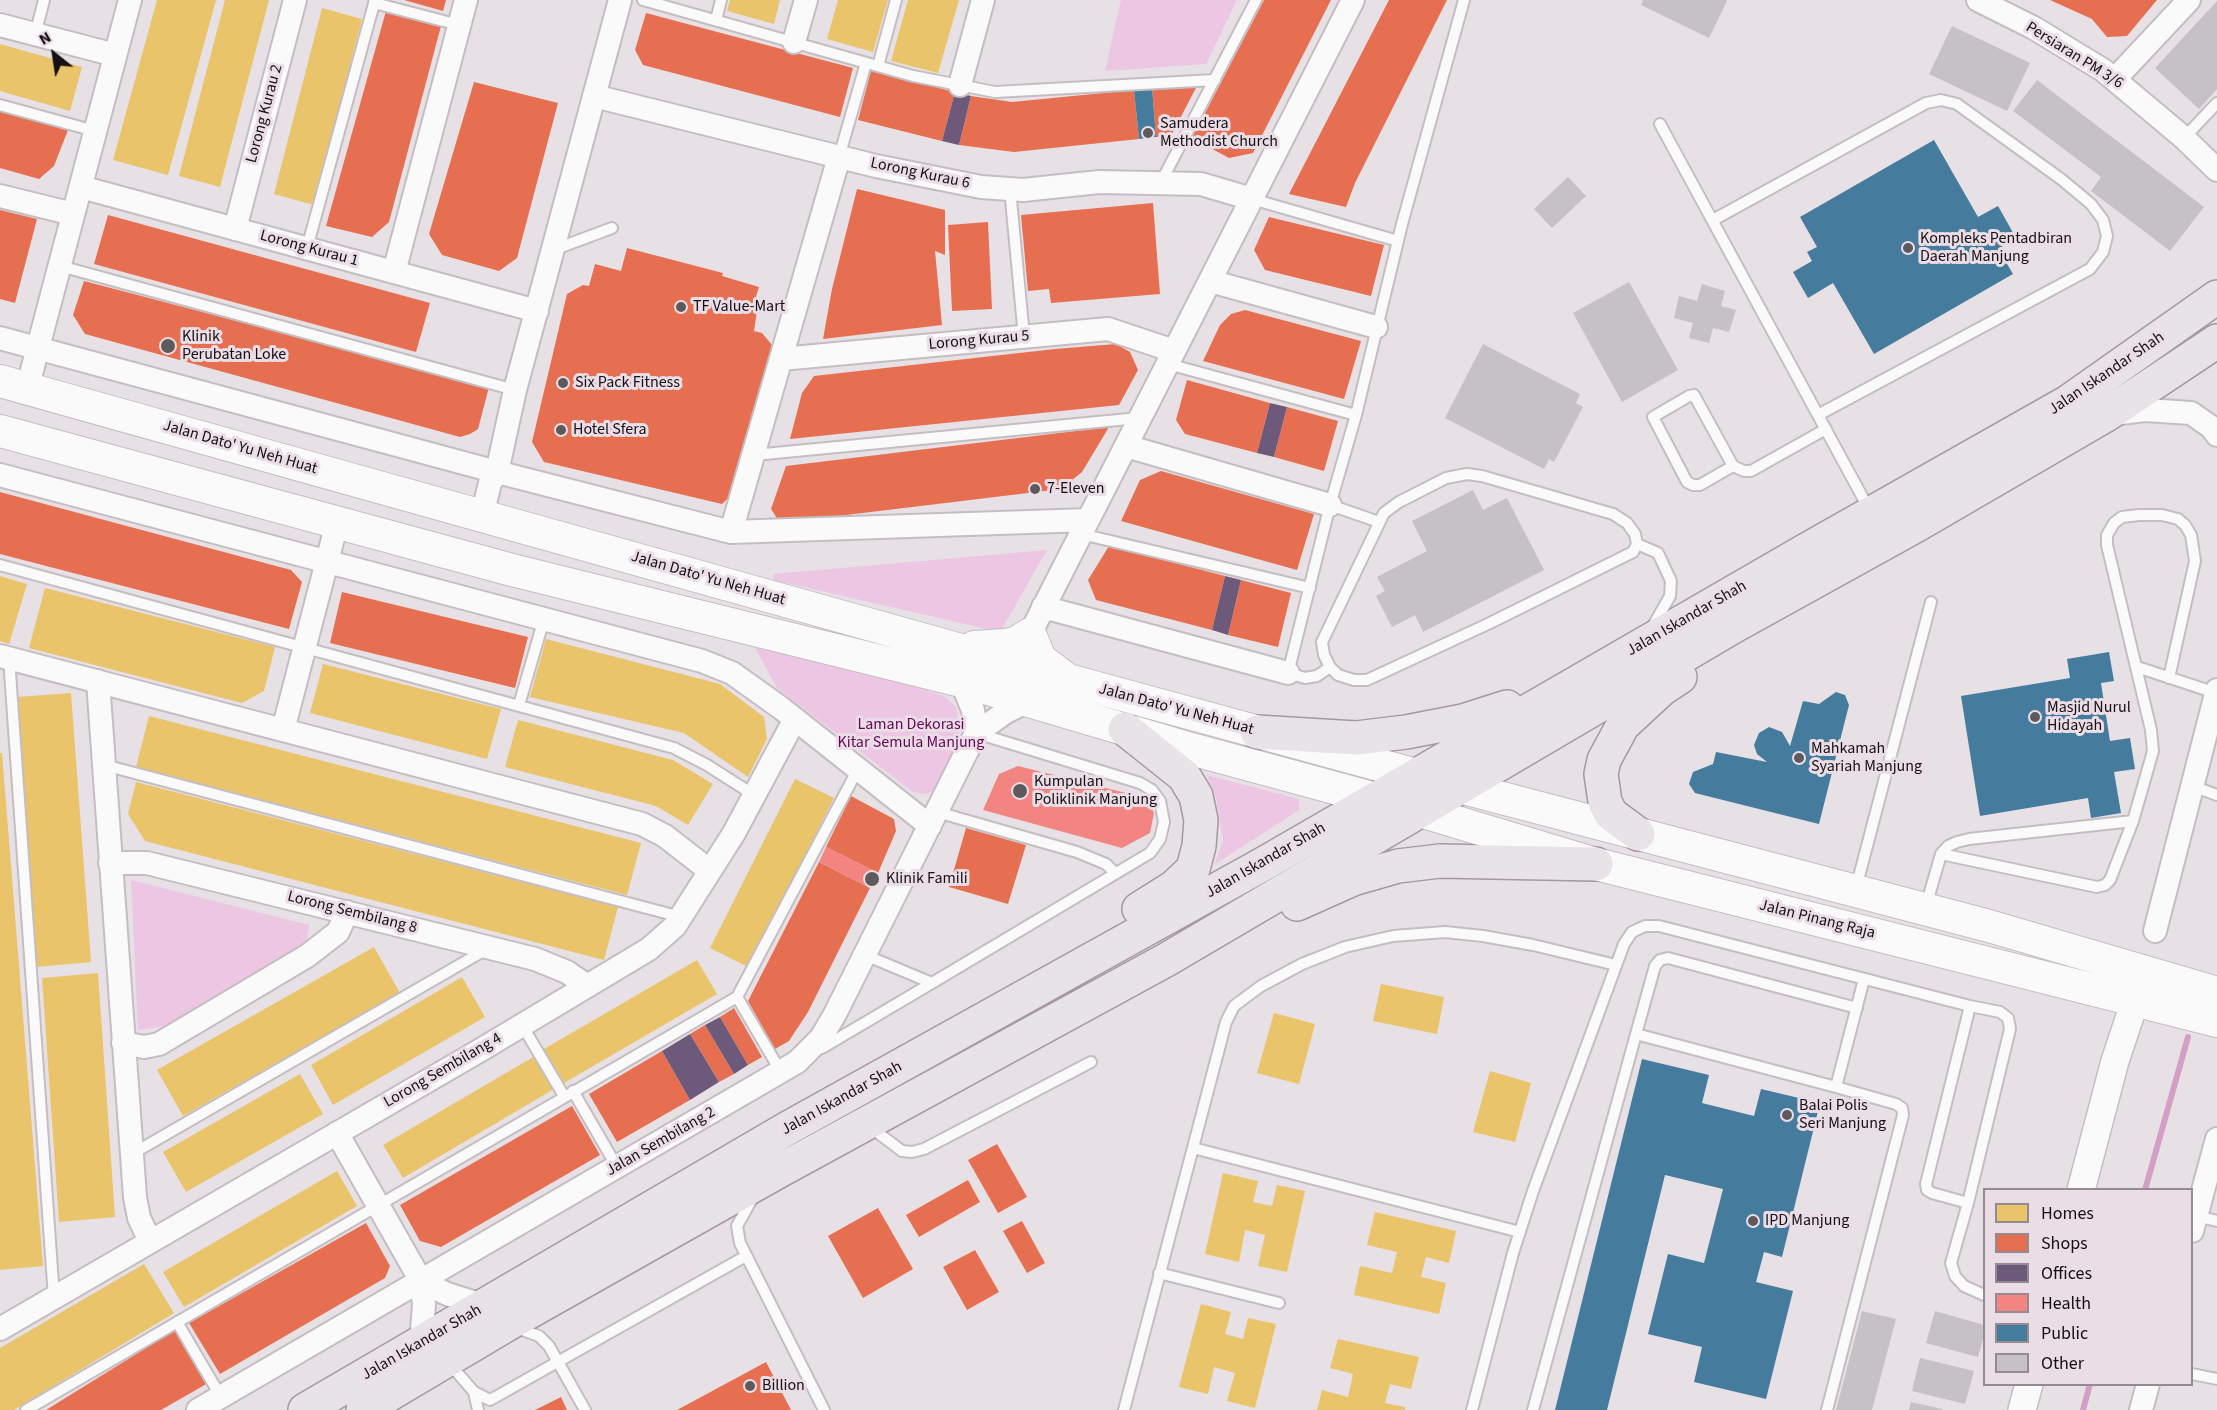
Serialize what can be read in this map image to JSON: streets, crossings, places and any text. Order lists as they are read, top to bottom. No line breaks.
{"streets":{"main road":["Jalan Iskandar Shah","Jalan Dato' Yu Neh Huat","Jalan Pinang Raja"],"street":["Persiaran PM 3/6","Lorong Kurau 2","Lorong Kurau 6","Lorong Kurau 1","Lorong Kurau 5","Lorong Sembilang 8","Lorong Sembilang 4","Jalan Sembilang 2"]},"crossings":[["Lorong Kurau 2","Lorong Kurau 1"],["Jalan Iskandar Shah","Jalan Dato' Yu Neh Huat"],["Jalan Iskandar Shah","Jalan Pinang Raja"],["Jalan Dato' Yu Neh Huat","Jalan Pinang Raja"],["Jalan Dato' Yu Neh Huat","Jalan Sembilang 2"],["Lorong Sembilang 8","Lorong Sembilang 4"]],"parks":["Laman Dekorasi Kitar Semula Manjung"],"places":["Samudera Methodist Church","Kompleks Pentadbiran Daerah Manjung","TF Value-Mart","Klinik Perubatan Loke","Six Pack Fitness","Hotel Sfera","7-Eleven","Masjid Nurul Hidayah","Mahkamah Syariah Manjung","Kumpulan Poliklinik Manjung","Klinik Famili","Balai Polis Seri Manjung","IPD Manjung","Billion"],"legend":["Homes","Shops","Offices","Health","Public","Other"],"north":"top left"}
